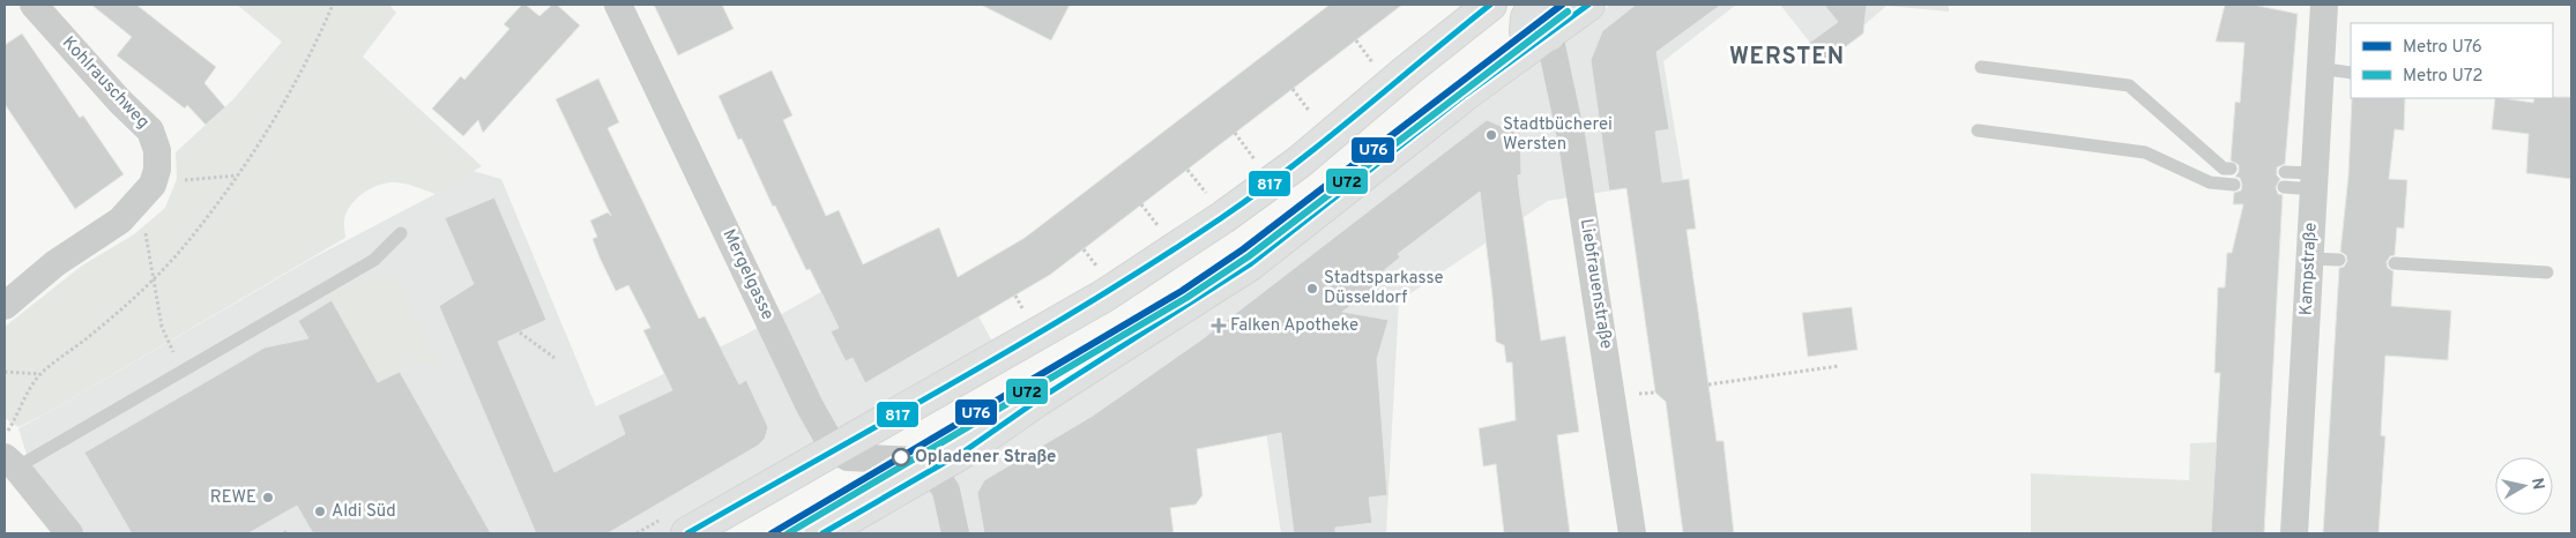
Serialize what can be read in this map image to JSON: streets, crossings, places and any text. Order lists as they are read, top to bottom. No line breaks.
{"streets":{"street":["Kohlrauschweg","Kampstraße","Mergelgasse","Liebfrauenstraße"]},"districts":["WERSTEN"],"places":{"other":["Stadtbücherei Wersten","Stadtsparkasse Düsseldorf","Opladener Straße","REWE","Aldi Süd"],"health":["Falken Apotheke"]},"lines":["metro line U76","transit line 817","metro line U72"],"legend":["Metro U76","Metro U72"],"north":"right"}
